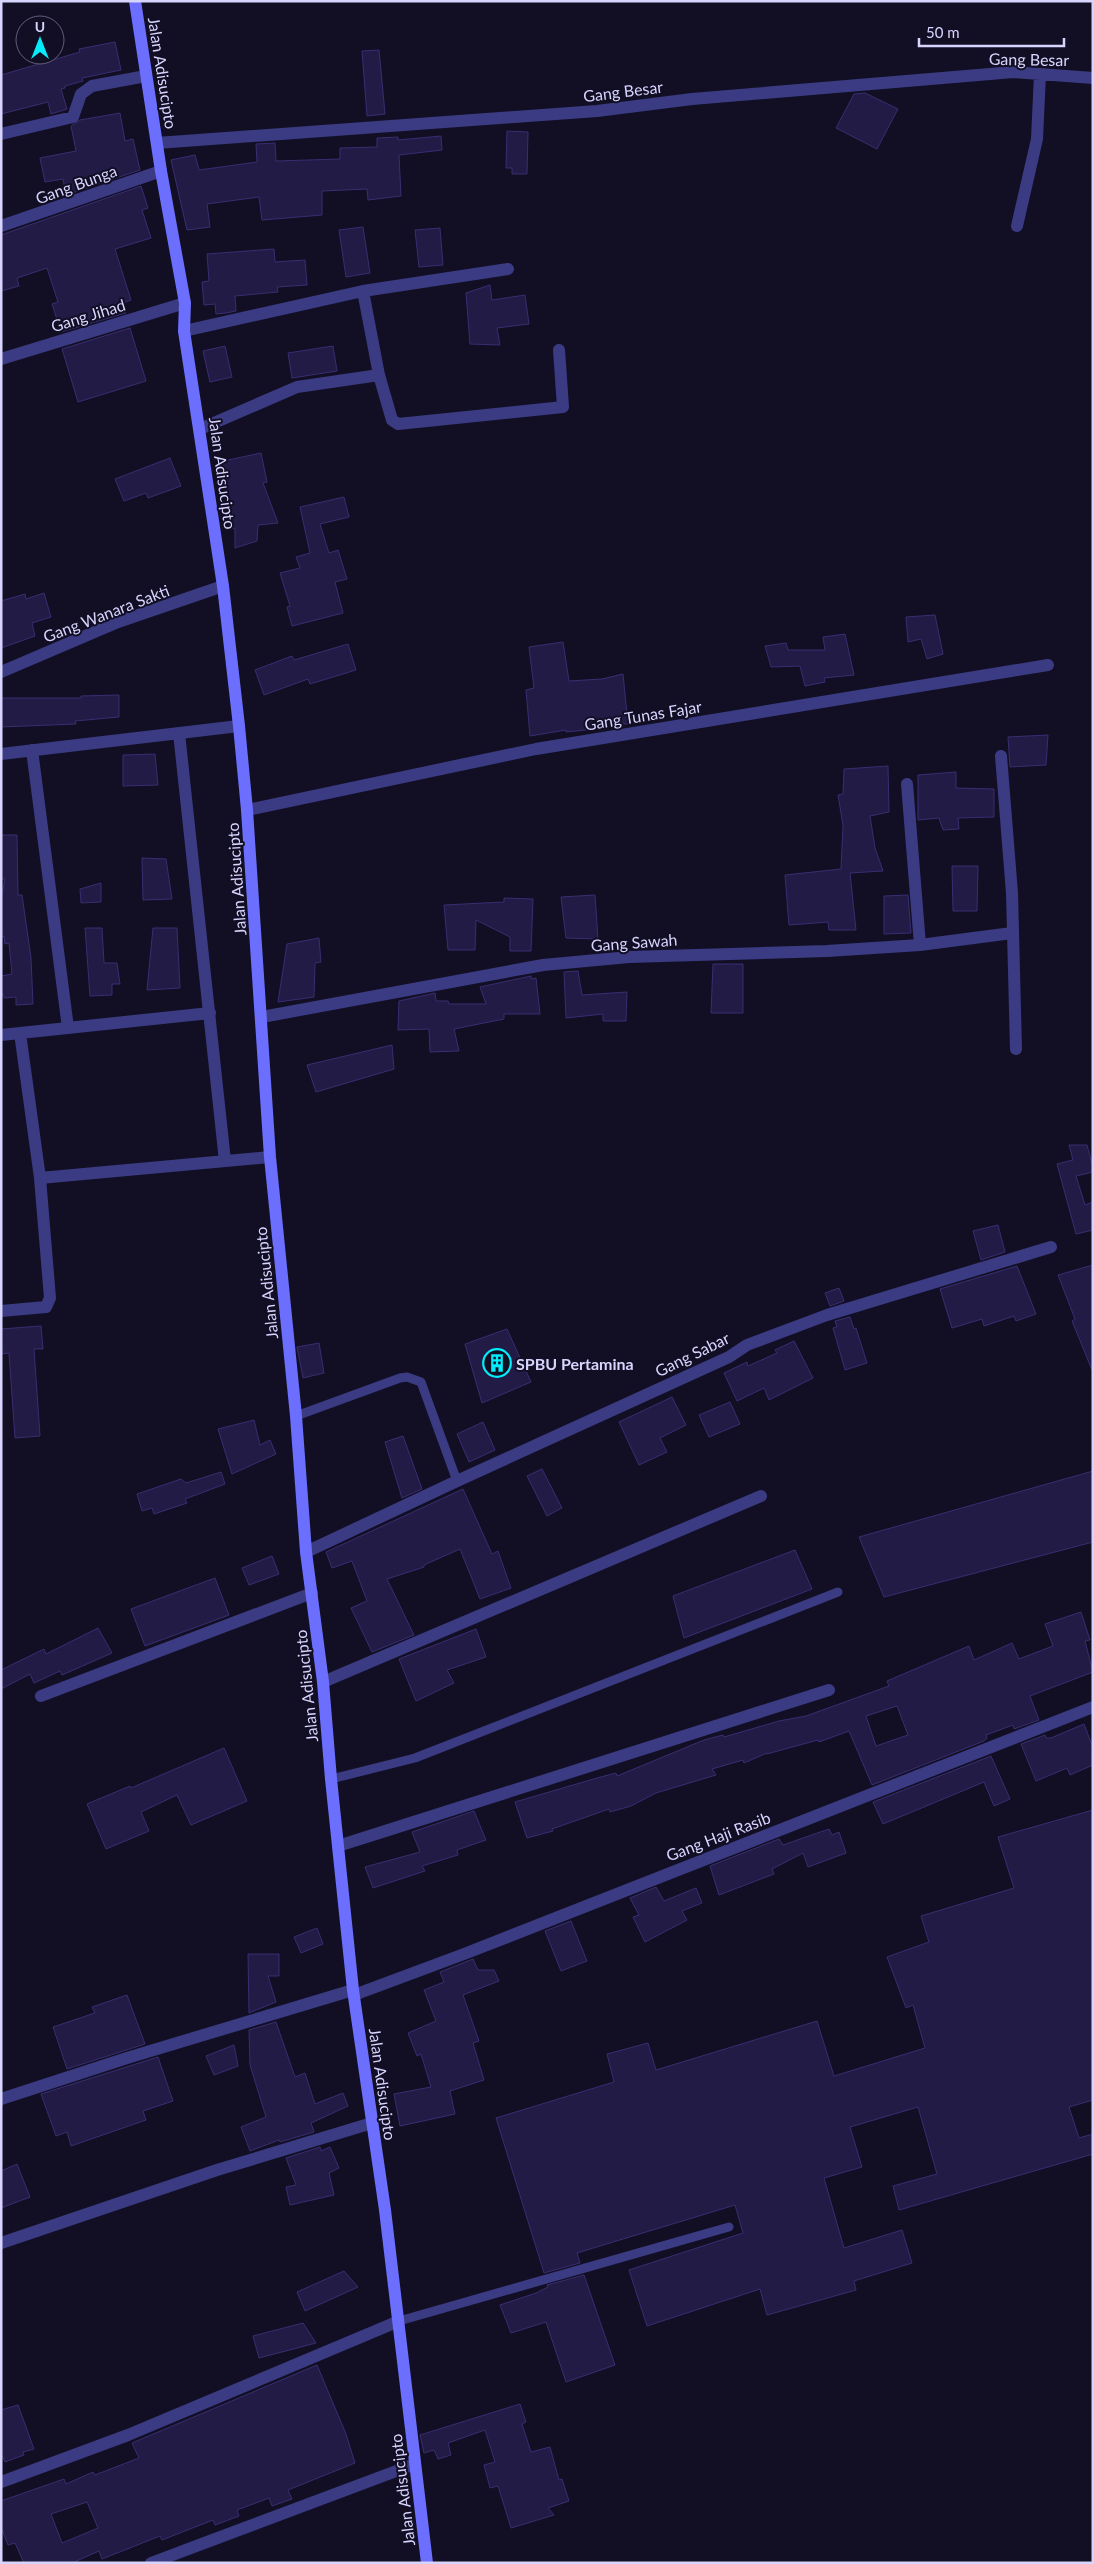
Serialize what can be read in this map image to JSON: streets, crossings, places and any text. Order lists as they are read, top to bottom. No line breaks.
{"streets":{"main road":["Jalan Adisucipto"],"street":["Gang Besar","Gang Bunga","Gang Jihad","Gang Wanara Sakti","Gang Tunas Fajar","Gang Sawah","Gang Sabar","Gang Haji Rasib"]},"crossings":[["Gang Besar","Jalan Adisucipto"],["Jalan Adisucipto","Gang Bunga"],["Jalan Adisucipto","Gang Jihad"],["Jalan Adisucipto","Gang Wanara Sakti"],["Jalan Adisucipto","Gang Tunas Fajar"],["Jalan Adisucipto","Gang Sawah"],["Jalan Adisucipto","Gang Sabar"],["Jalan Adisucipto","Gang Haji Rasib"]],"places":{"building":["SPBU Pertamina"]},"scale_bar":"50 m","north":"top"}
